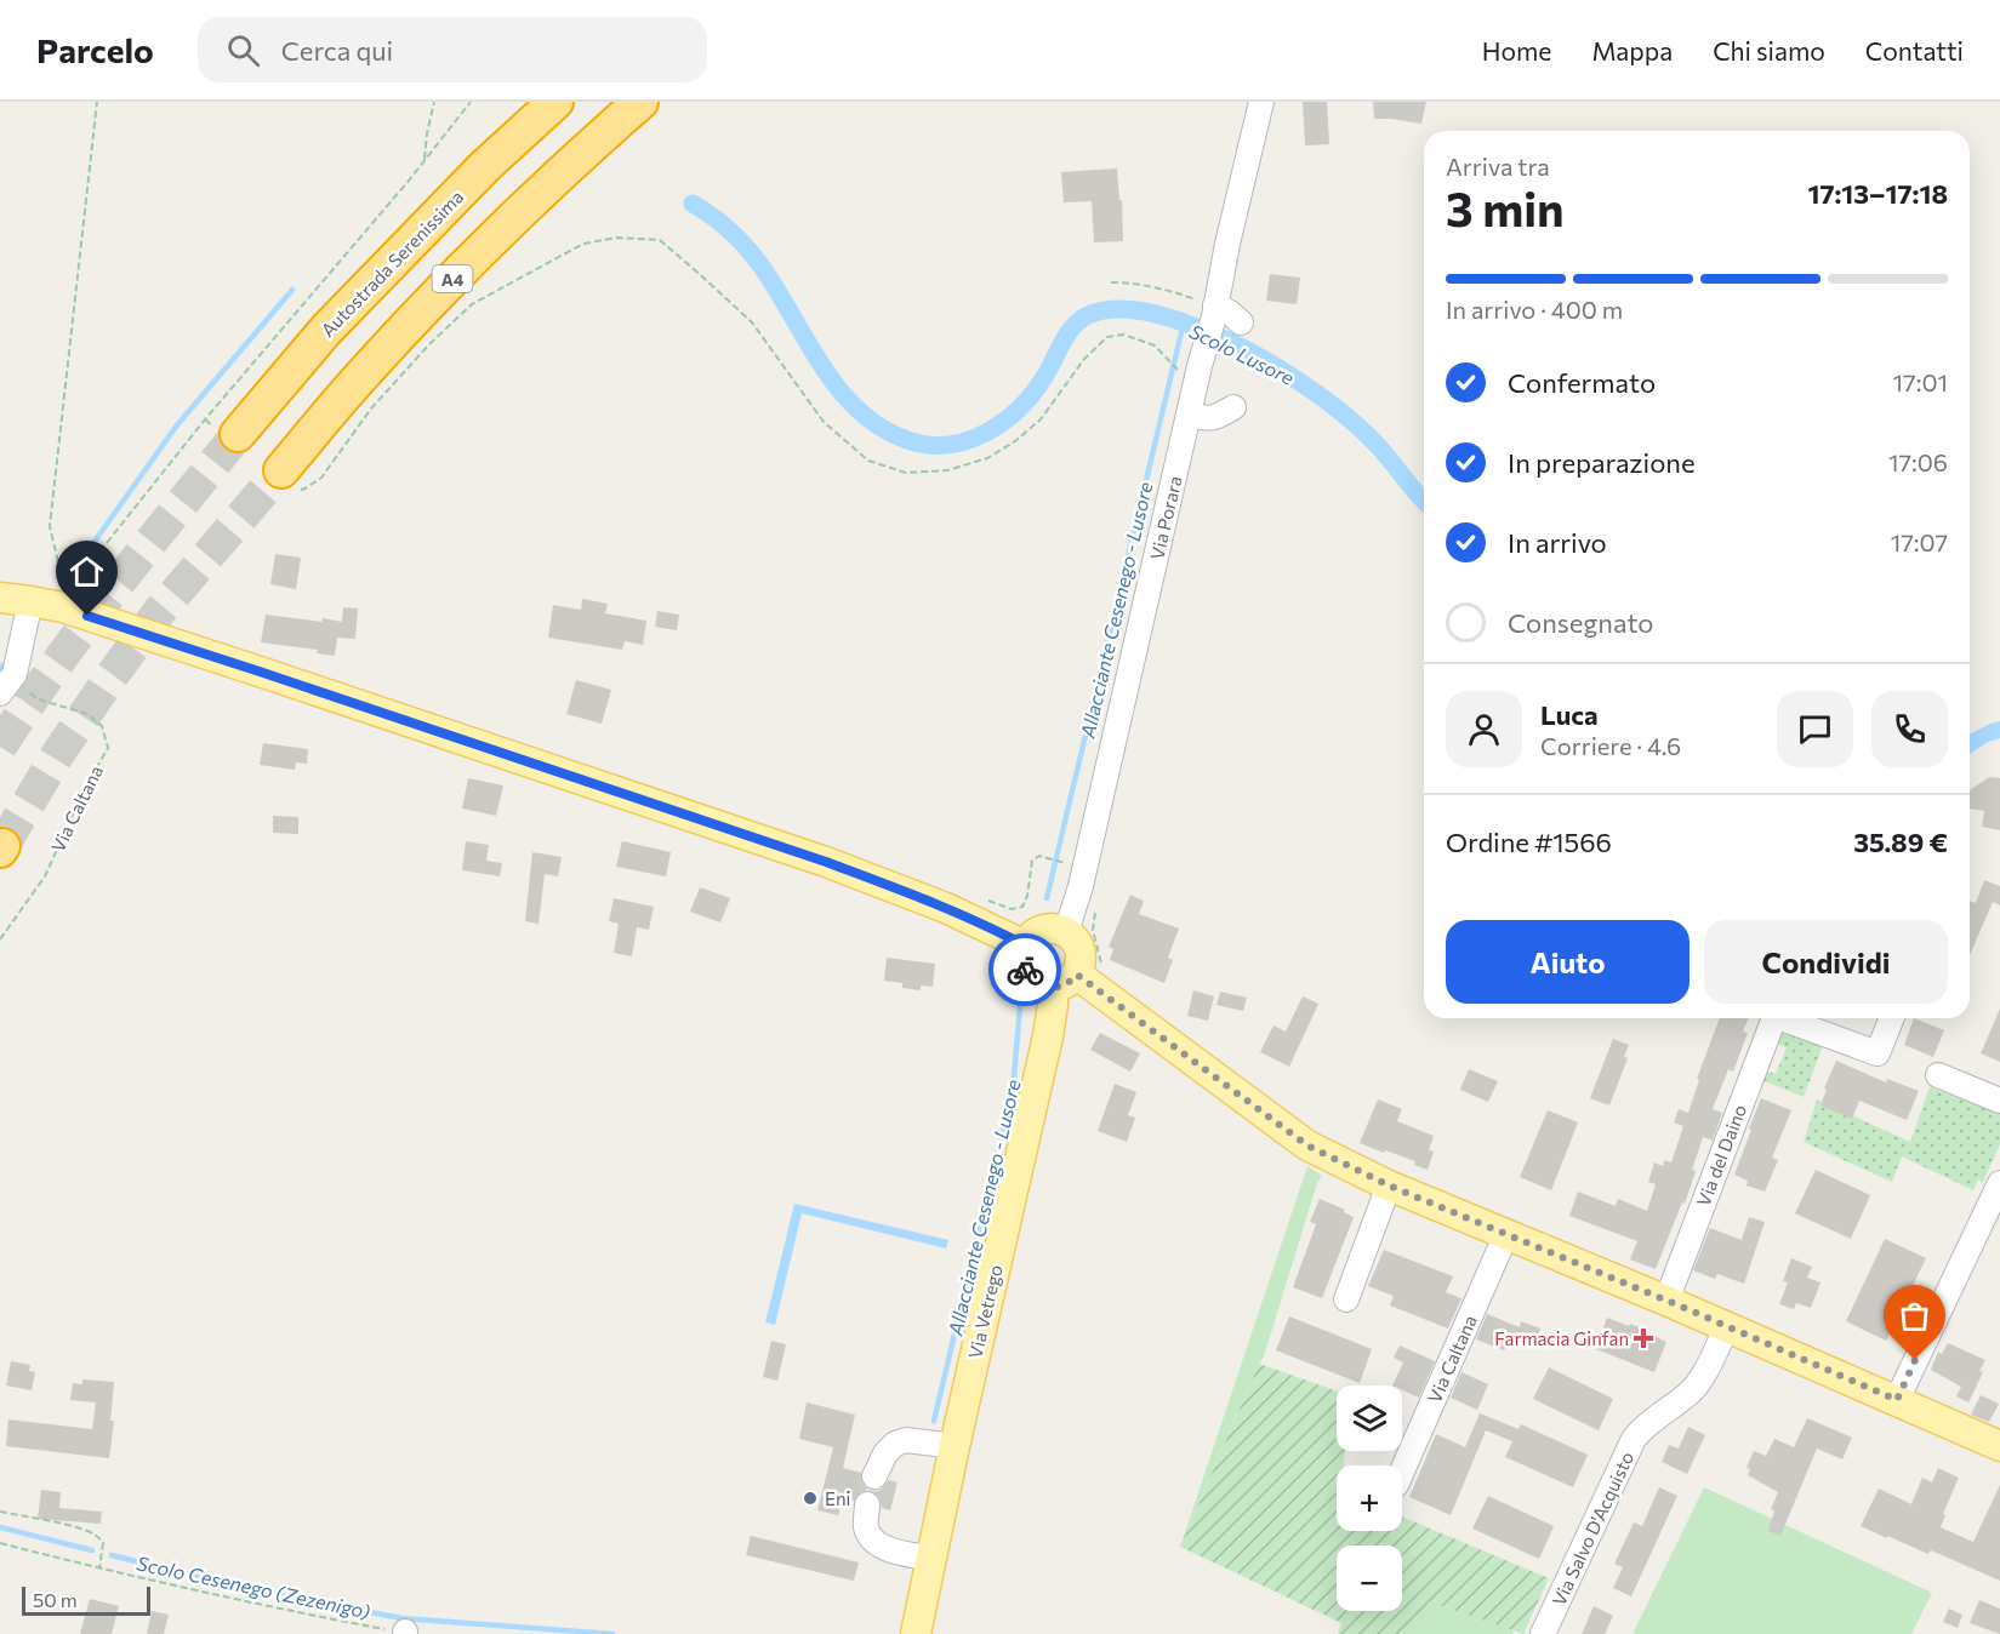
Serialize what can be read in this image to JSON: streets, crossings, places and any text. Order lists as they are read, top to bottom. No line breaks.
{"streets":{"highway":["Autostrada Serenissima","A4"],"main road":["Via Vetrego"],"street":["Via Porara","Via Caltana","Via del Daino","Via Salvo D'Acquisto"]},"crossings":[["Via Porara","Via Vetrego"]],"water":["Scolo Lusore","Allacciante Cesenego - Lusore","Scolo Cesenego (Zezenigo)"],"places":{"health":["Farmacia Ginfan"],"other":["Eni"]},"scale_bar":"50 m","page":{"header":"Parcelo","search":"Cerca qui","nav":["Home","Mappa","Chi siamo","Contatti"],"heading":["3 min","Arriva tra","17:13–17:18"],"panel":["Luca","Corriere · 4.6","Ordine #1566","35.89 €"],"bar":"In arrivo · 400 m","list":[["Confermato","17:01"],["In preparazione","17:06"],["In arrivo","17:07"],"Consegnato"],"buttons":["Aiuto","Condividi"],"map_buttons":["+","−"],"scale":"50 m"}}
